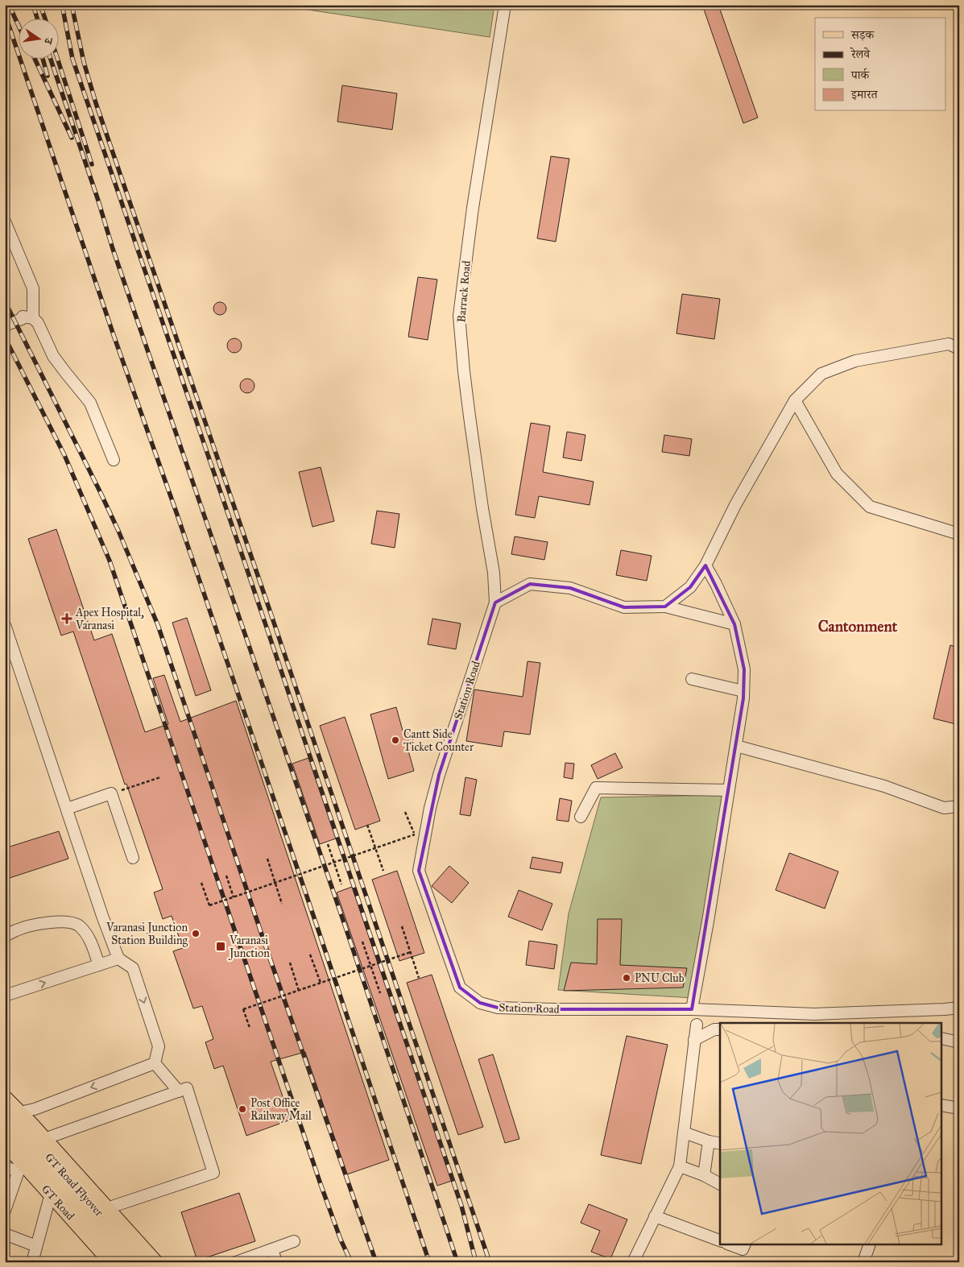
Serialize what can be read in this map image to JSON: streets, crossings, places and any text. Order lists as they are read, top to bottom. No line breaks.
{"streets":{"highway":["GT Road Flyover"],"main road":["GT Road"],"street":["Barrack Road","Station Road"]},"crossings":[["Barrack Road","Station Road"]],"districts":["Cantonment"],"places":{"health":["Apex Hospital, Varanasi"],"other":["Cantt Side Ticket Counter","Varanasi Junction Station Building","PNU Club","Post Office Railway Mail"],"transit":["Varanasi Junction"]},"legend":["सड़क","रेलवे","पार्क","इमारत"],"north":"right"}
